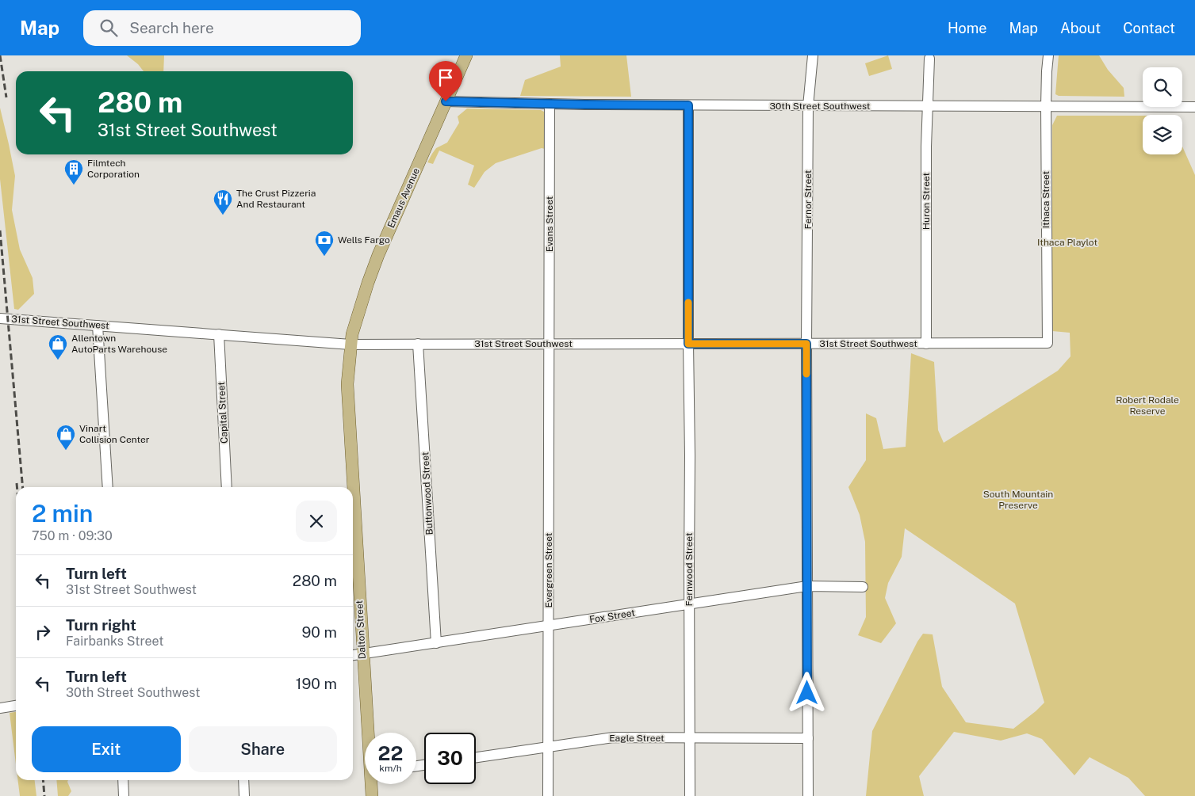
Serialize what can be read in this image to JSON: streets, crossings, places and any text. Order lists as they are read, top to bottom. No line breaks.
{"streets":{"main road":["Emaus Avenue","Dalton Street"],"street":["30th Street Southwest","Fernor Street","Ithaca Street","Huron Street","Evans Street","31st Street Southwest","Capital Street","Buttonwood Street","Fernwood Street","Evergreen Street","Fox Street","Eagle Street"]},"crossings":[["30th Street Southwest","Emaus Avenue"],["30th Street Southwest","Fernor Street"],["30th Street Southwest","Ithaca Street"],["30th Street Southwest","Huron Street"],["30th Street Southwest","Evans Street"],["30th Street Southwest","Fernwood Street"],["Emaus Avenue","31st Street Southwest"],["Emaus Avenue","Dalton Street"],["Fernor Street","31st Street Southwest"],["Fernor Street","Fox Street"],["Fernor Street","Eagle Street"],["Ithaca Street","31st Street Southwest"],["Huron Street","31st Street Southwest"],["Evans Street","31st Street Southwest"],["Evans Street","Evergreen Street"],["31st Street Southwest","Capital Street"],["31st Street Southwest","Buttonwood Street"],["31st Street Southwest","Fernwood Street"],["31st Street Southwest","Evergreen Street"],["31st Street Southwest","Dalton Street"],["Buttonwood Street","Fox Street"],["Fernwood Street","Fox Street"],["Fernwood Street","Eagle Street"],["Evergreen Street","Fox Street"],["Evergreen Street","Eagle Street"],["Fox Street","Dalton Street"]],"parks":["Ithaca Playlot","Robert Rodale Reserve","South Mountain Preserve"],"places":{"building":["Filmtech Corporation"],"restaurant":["The Crust Pizzeria And Restaurant"],"bank":["Wells Fargo"],"shop":["Allentown AutoParts Warehouse","Vinart Collision Center"]},"page":{"header":"Map","search":"Search here","nav":["Home","Map","About","Contact"],"turn":["280 m","31st Street Southwest"],"heading":["2 min","750 m · 09:30"],"list":[{"name":"Turn left","note":"31st Street Southwest","value":"280 m"},{"name":"Turn right","note":"Fairbanks Street","value":"90 m"},{"name":"Turn left","note":"30th Street Southwest","value":"190 m"}],"buttons":["Exit","Share"],"speed":"22 km/h","limit":"30"}}
